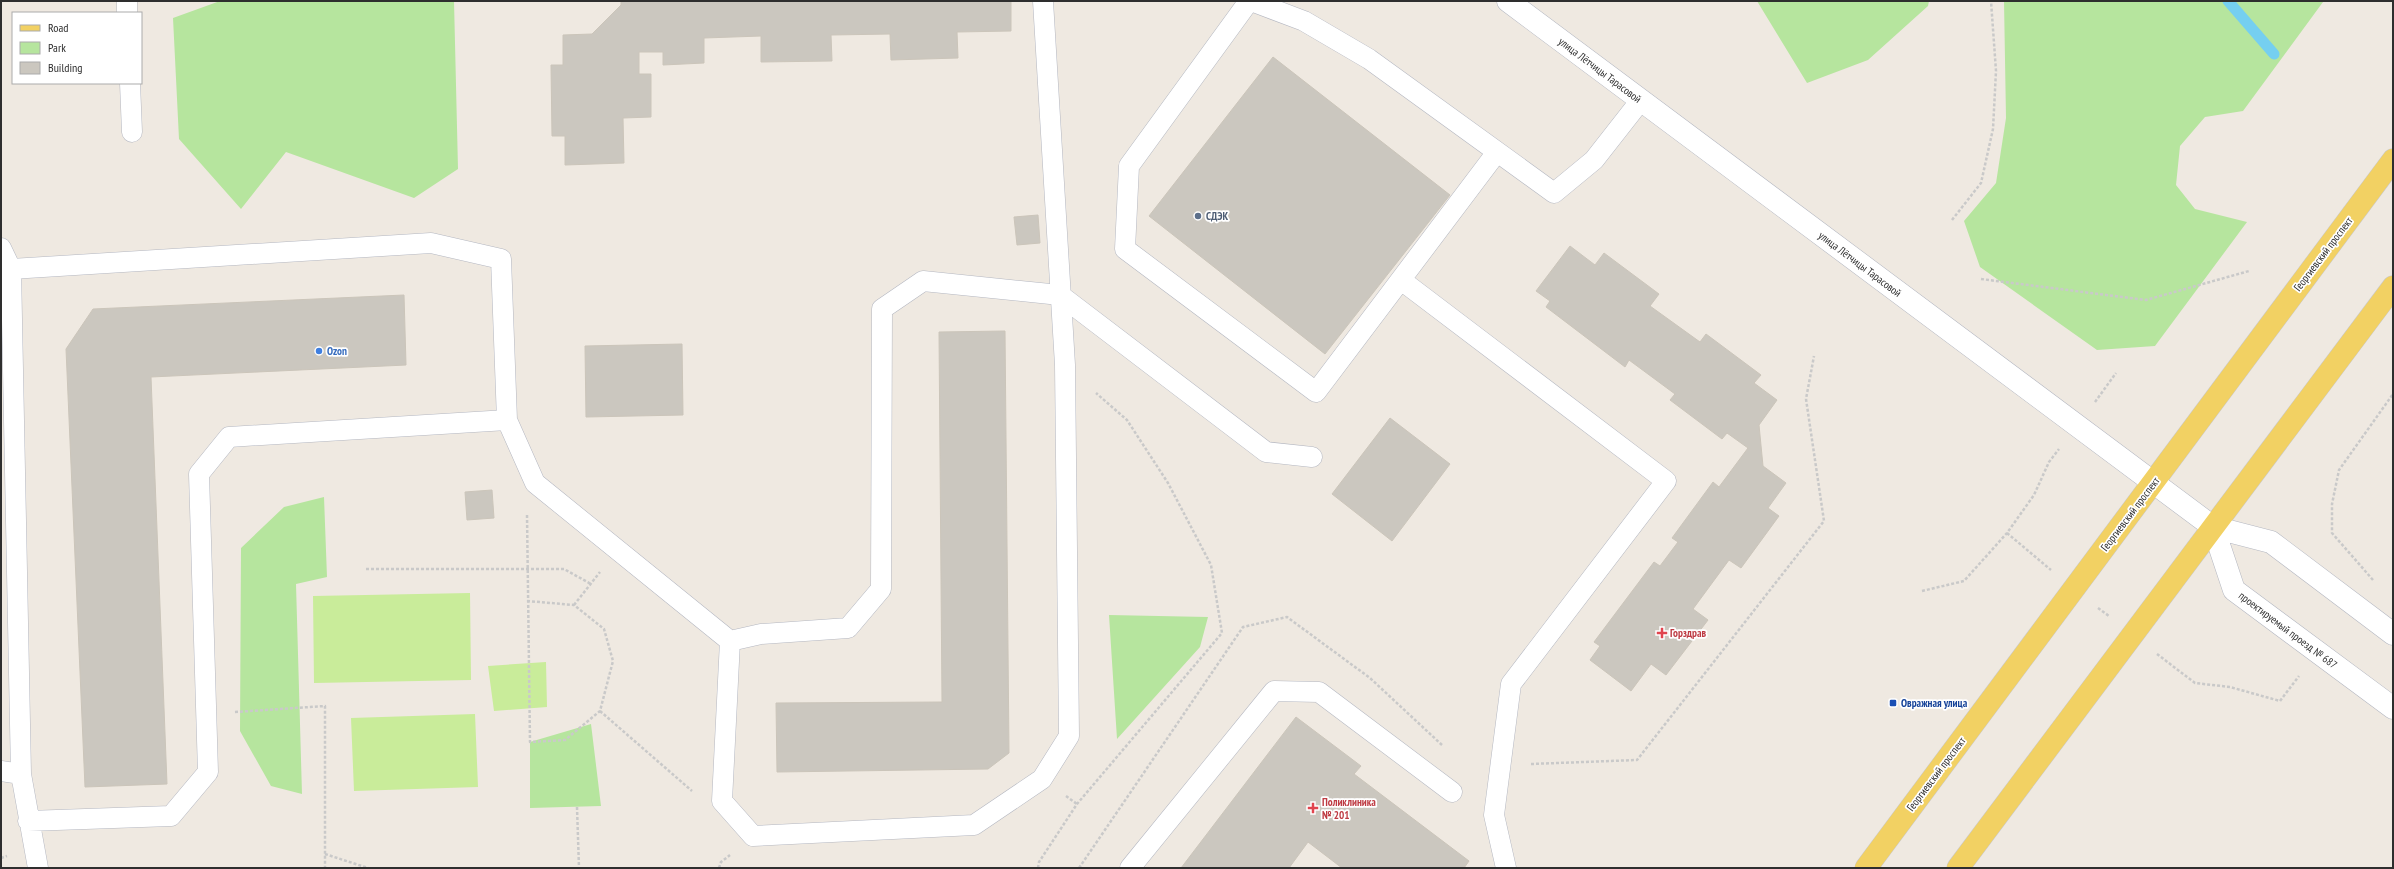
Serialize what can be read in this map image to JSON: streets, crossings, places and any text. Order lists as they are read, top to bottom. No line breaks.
{"streets":{"main road":["улица Лётчицы Тарасовой","Георгиевский проспект","проектируемый проезд № 687"]},"crossings":[["улица Лётчицы Тарасовой","Георгиевский проспект"],["улица Лётчицы Тарасовой","проектируемый проезд № 687"]],"places":{"other":["СДЭК","Ozon"],"health":["Горздрав","Поликлиника № 201"],"transit":["Овражная улица"]},"legend":["Road","Park","Building"]}
